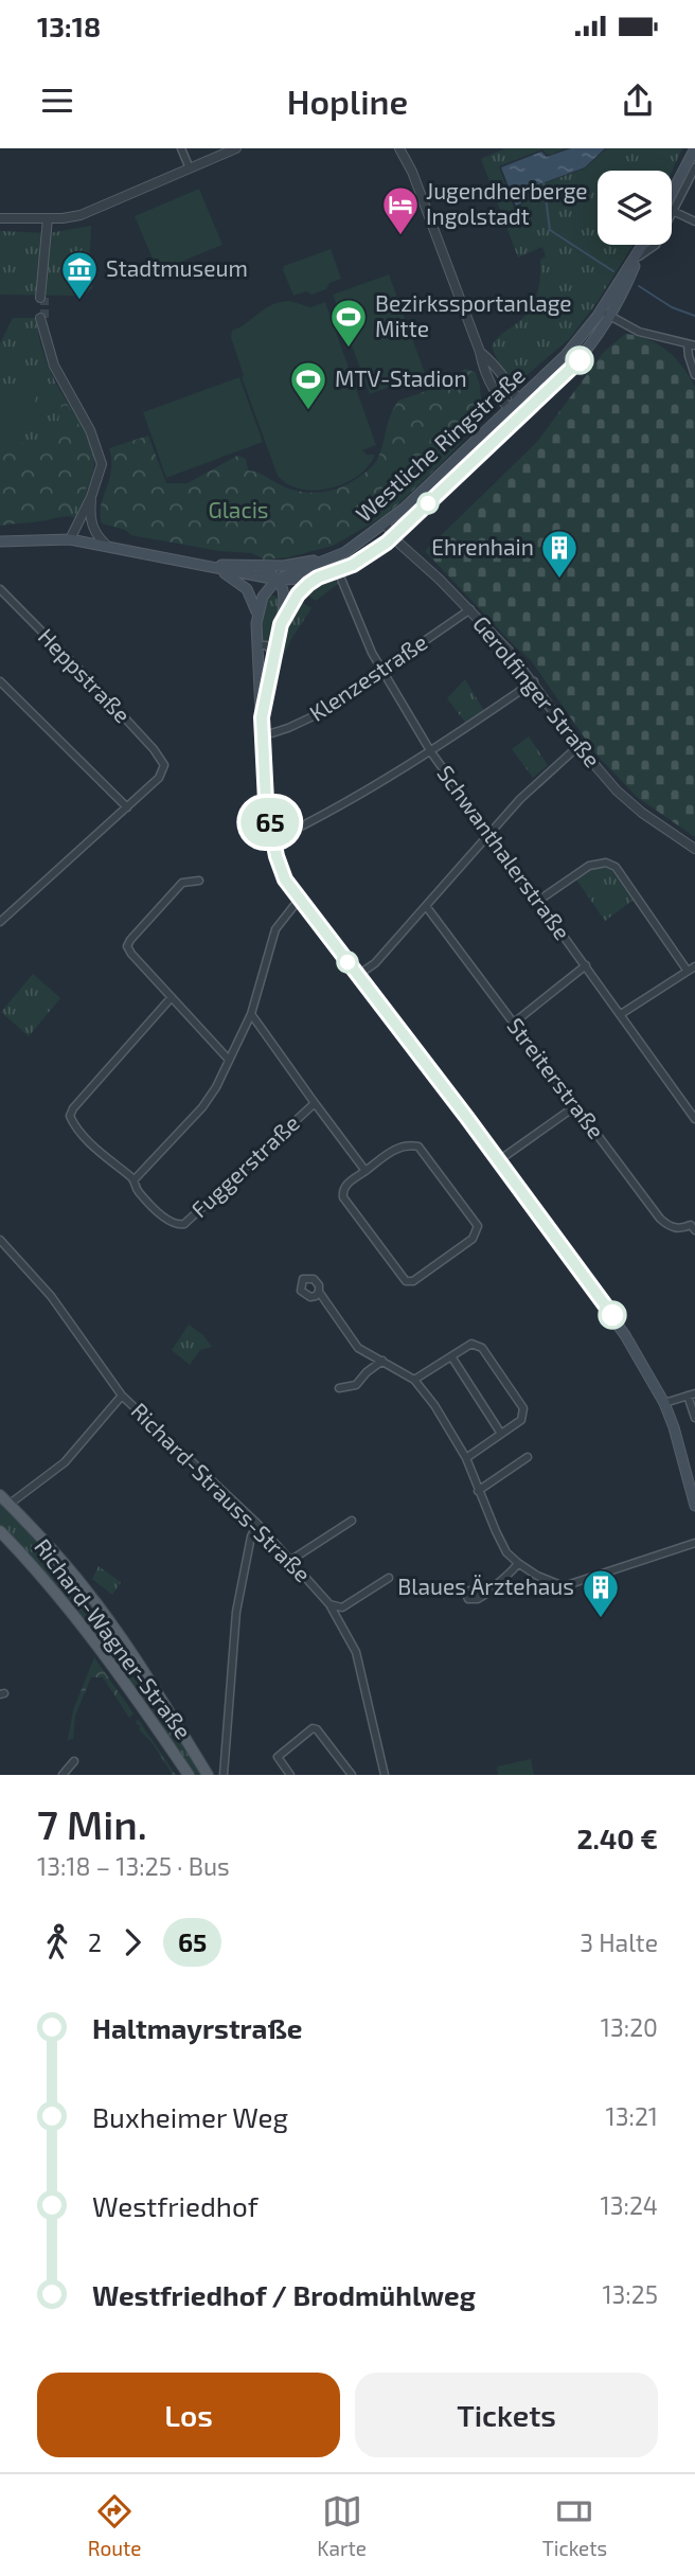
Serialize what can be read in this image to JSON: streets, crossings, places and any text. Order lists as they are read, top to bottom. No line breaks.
{"streets":{"main road":["Westliche Ringstraße","Richard-Wagner-Straße"],"street":["Heppstraße","Klenzestraße","Gerolfinger Straße","Schwanthalerstraße","Streiterstraße","Fuggerstraße","Richard-Strauss-Straße"]},"crossings":[["Westliche Ringstraße","Gerolfinger Straße"],["Westliche Ringstraße","Schwanthalerstraße"],["Klenzestraße","Gerolfinger Straße"],["Klenzestraße","Schwanthalerstraße"]],"parks":["Glacis"],"places":{"hotel":["Jugendherberge Ingolstadt"],"museum":["Stadtmuseum"],"sports":["Bezirkssportanlage Mitte","MTV-Stadion"],"building":["Ehrenhain","Blaues Ärztehaus"]},"lines":["bus line 65"],"page":{"status":"13:18","header":"Hopline","on_map":"65","heading":["7 Min.","13:18 – 13:25 · Bus","2.40 €"],"legs":["2","65","3 Halte"],"list":[{"name":"Haltmayrstraße","value":"13:20"},{"name":"Buxheimer Weg","value":"13:21"},{"name":"Westfriedhof","value":"13:24"},{"name":"Westfriedhof / Brodmühlweg","value":"13:25"}],"buttons":["Los","Tickets"],"tabs":["Route","Karte","Tickets"]}}
